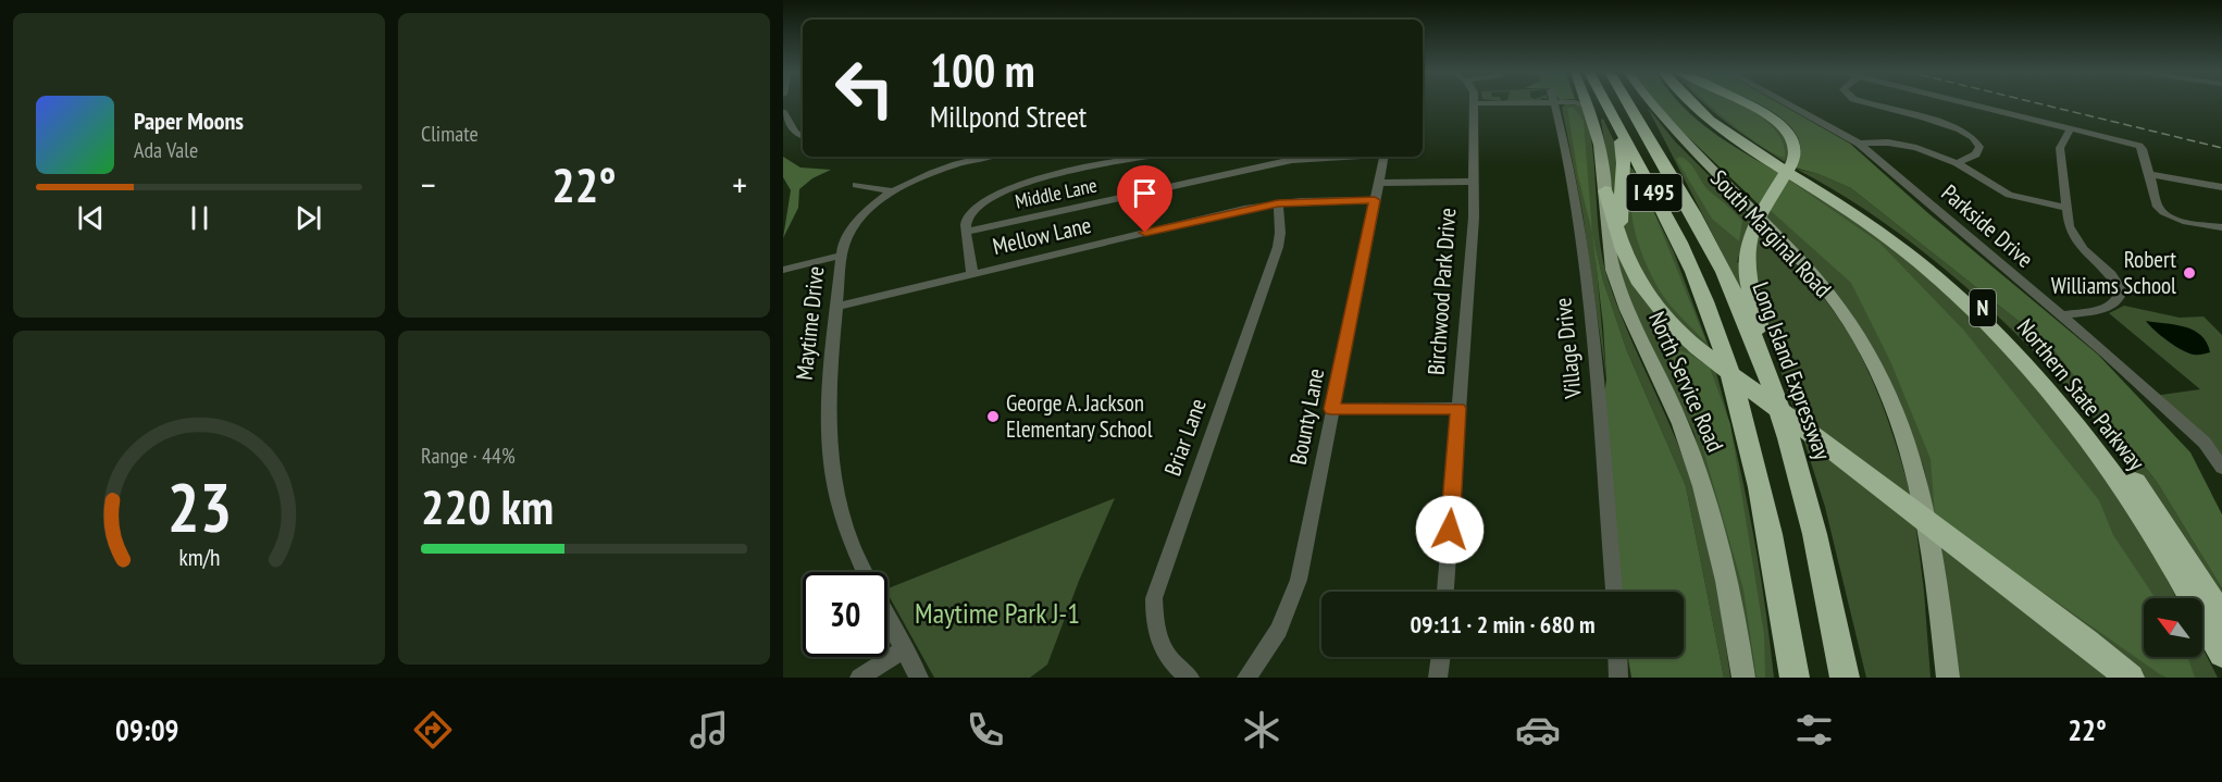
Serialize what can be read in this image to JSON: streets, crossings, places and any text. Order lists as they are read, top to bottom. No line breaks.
{"streets":{"highway":["I 495","N","Long Island Expressway","Northern State Parkway"],"main road":["South Marginal Road","North Service Road"],"street":["Middle Lane","Parkside Drive","Mellow Lane","Birchwood Park Drive","Maytime Drive","Village Drive","Bounty Lane","Briar Lane"]},"crossings":[["Mellow Lane","Maytime Drive"],["Mellow Lane","Bounty Lane"],["Mellow Lane","Briar Lane"]],"parks":["Maytime Park J-1"],"places":["Robert Williams School","George A. Jackson Elementary School"],"north":"top left","page":{"tile":["Climate",["Range · 44%","220 km"]],"turn":["100 m","Millpond Street"],"song":["Paper Moons","Ada Vale"],"heat":["−","22°","+"],"limit":"30","trip":"09:11 · 2 min · 680 m","tabs":["09:09","22°"],"gauge":["23","km/h"]}}
